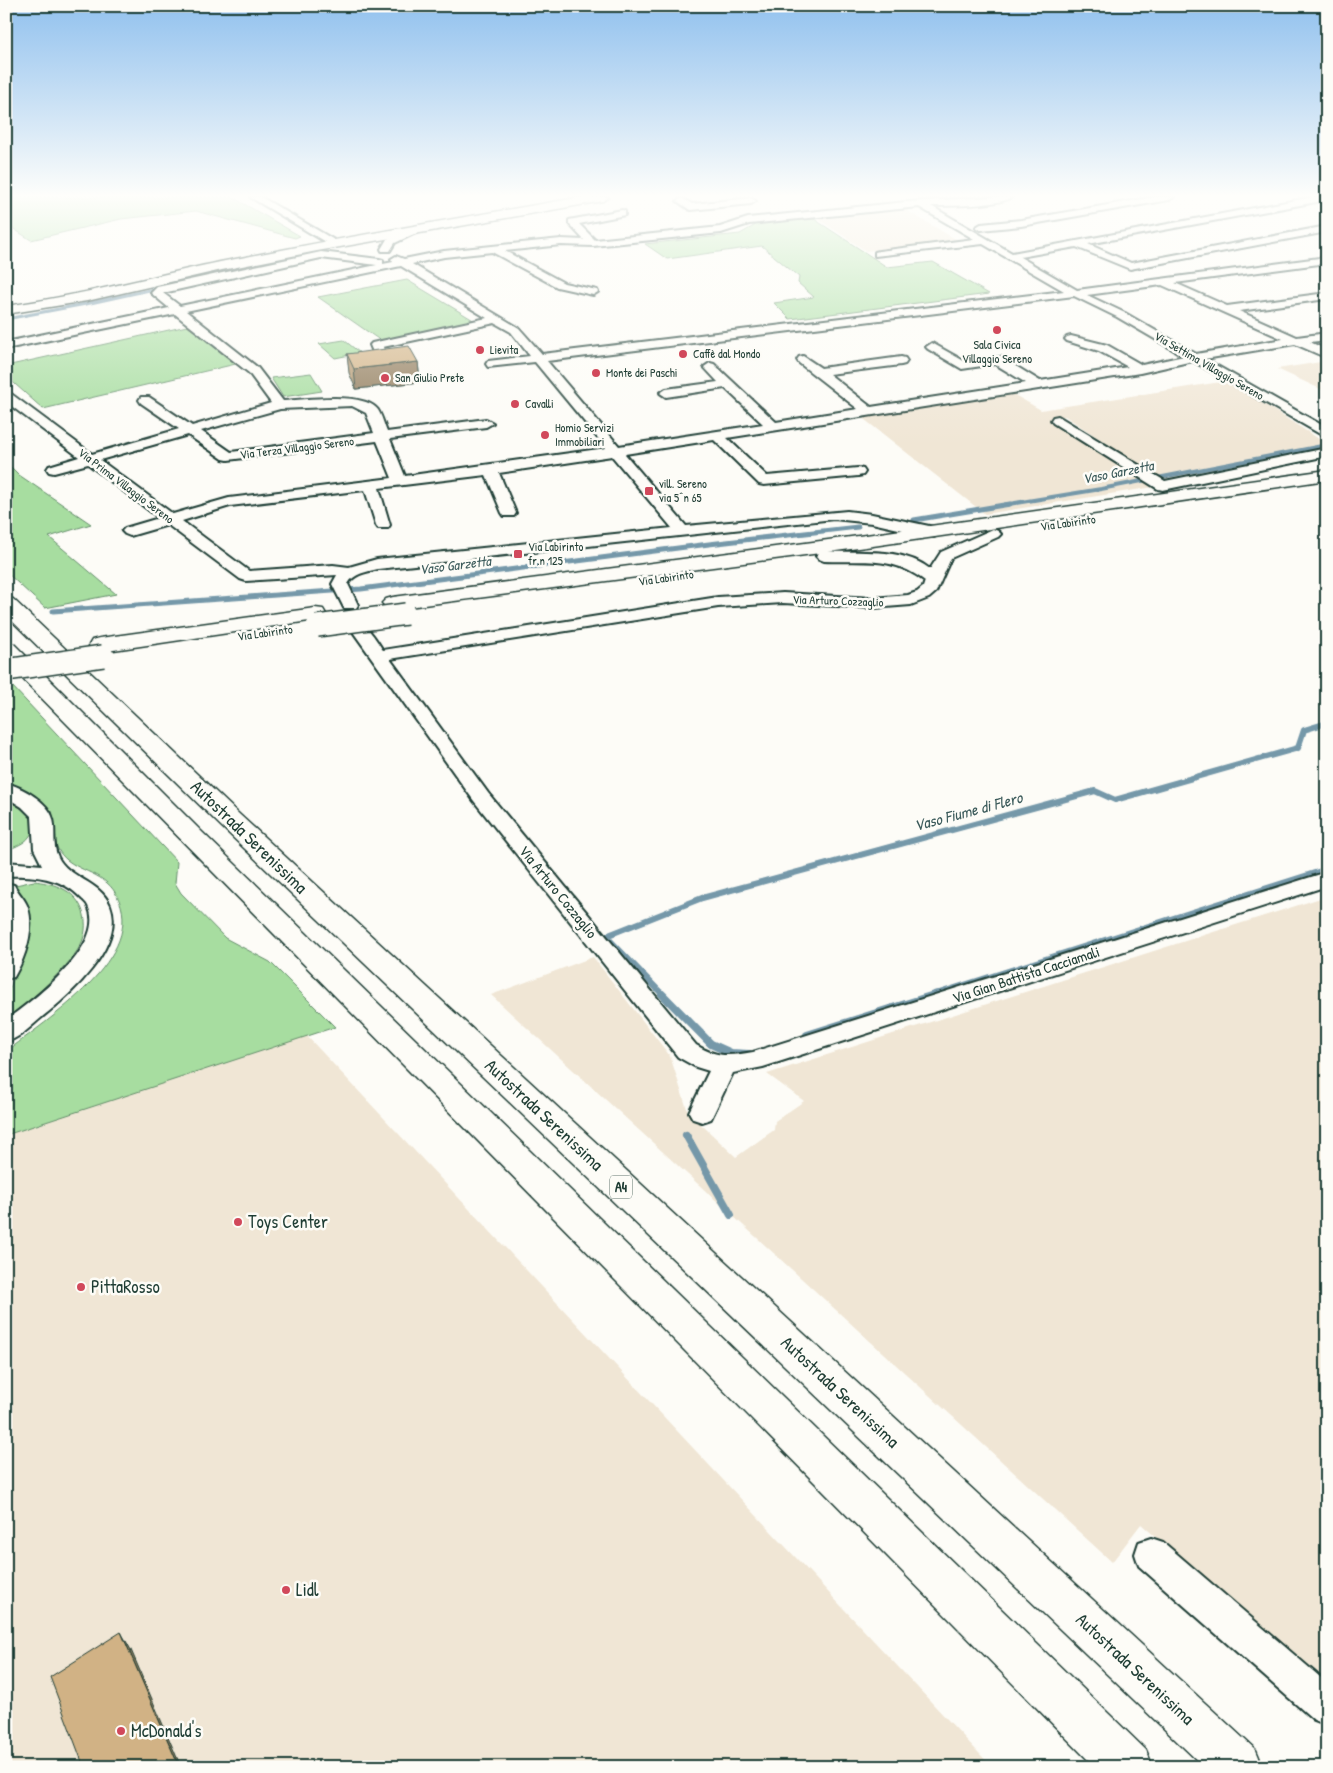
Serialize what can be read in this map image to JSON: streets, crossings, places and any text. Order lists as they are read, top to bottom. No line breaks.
{"streets":{"main road":["Via Labirinto","Autostrada Serenissima","A4"],"street":["Via Settima Villaggio Sereno","Via Terza Villaggio Sereno","Via Prima Villaggio Sereno","Via Arturo Cozzaglio","Via Gian Battista Cacciamali"]},"crossings":[["Via Prima Villaggio Sereno","Via Labirinto"],["Via Labirinto","Via Arturo Cozzaglio"],["Via Arturo Cozzaglio","Via Gian Battista Cacciamali"]],"water":["Vaso Garzetta","Vaso Fiume di Flero"],"places":{"other":["Sala Civica Villaggio Sereno","Lievita","Caffè dal Mondo","Monte dei Paschi","San Giulio Prete","Cavalli","Homio Servizi Immobiliari","Toys Center","PittaRosso","Lidl","McDonald's"],"transit":["vill. Sereno via 5^n 65","Via Labirinto fr.n 125"]}}
